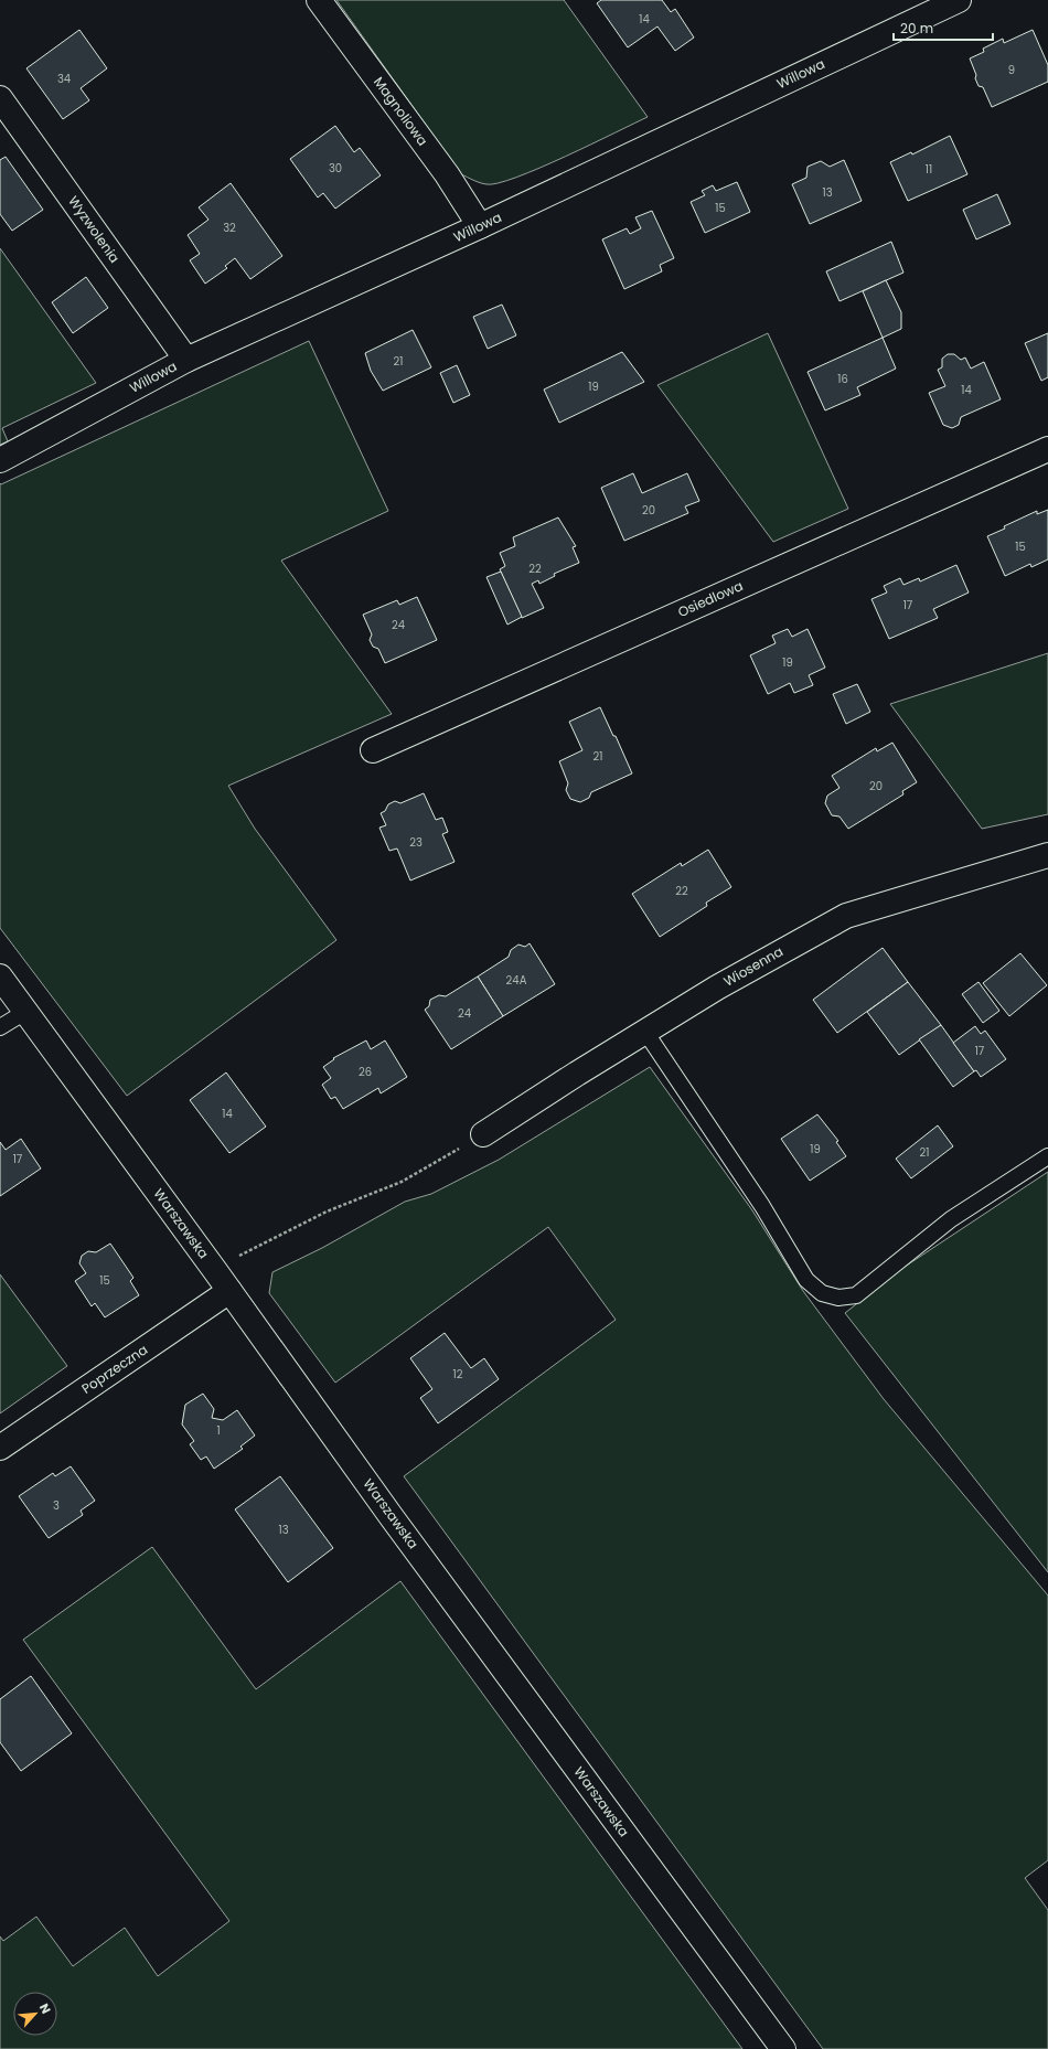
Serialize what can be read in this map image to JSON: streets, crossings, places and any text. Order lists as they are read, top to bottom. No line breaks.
{"streets":{"street":["Willowa","Magnoliowa","Wyzwolenia","Osiedlowa","Wiosenna","Warszawska","Poprzeczna"]},"crossings":[["Willowa","Magnoliowa"],["Willowa","Wyzwolenia"],["Warszawska","Poprzeczna"]],"house_numbers":["14","9","34","30","11","13","15","32","21","16","19","14","20","15","22","17","24","19","21","20","23","22","24A","24","17","26","14","19","21","17","15","12","1","3","13"],"scale_bar":"20 m","north":"top right"}
